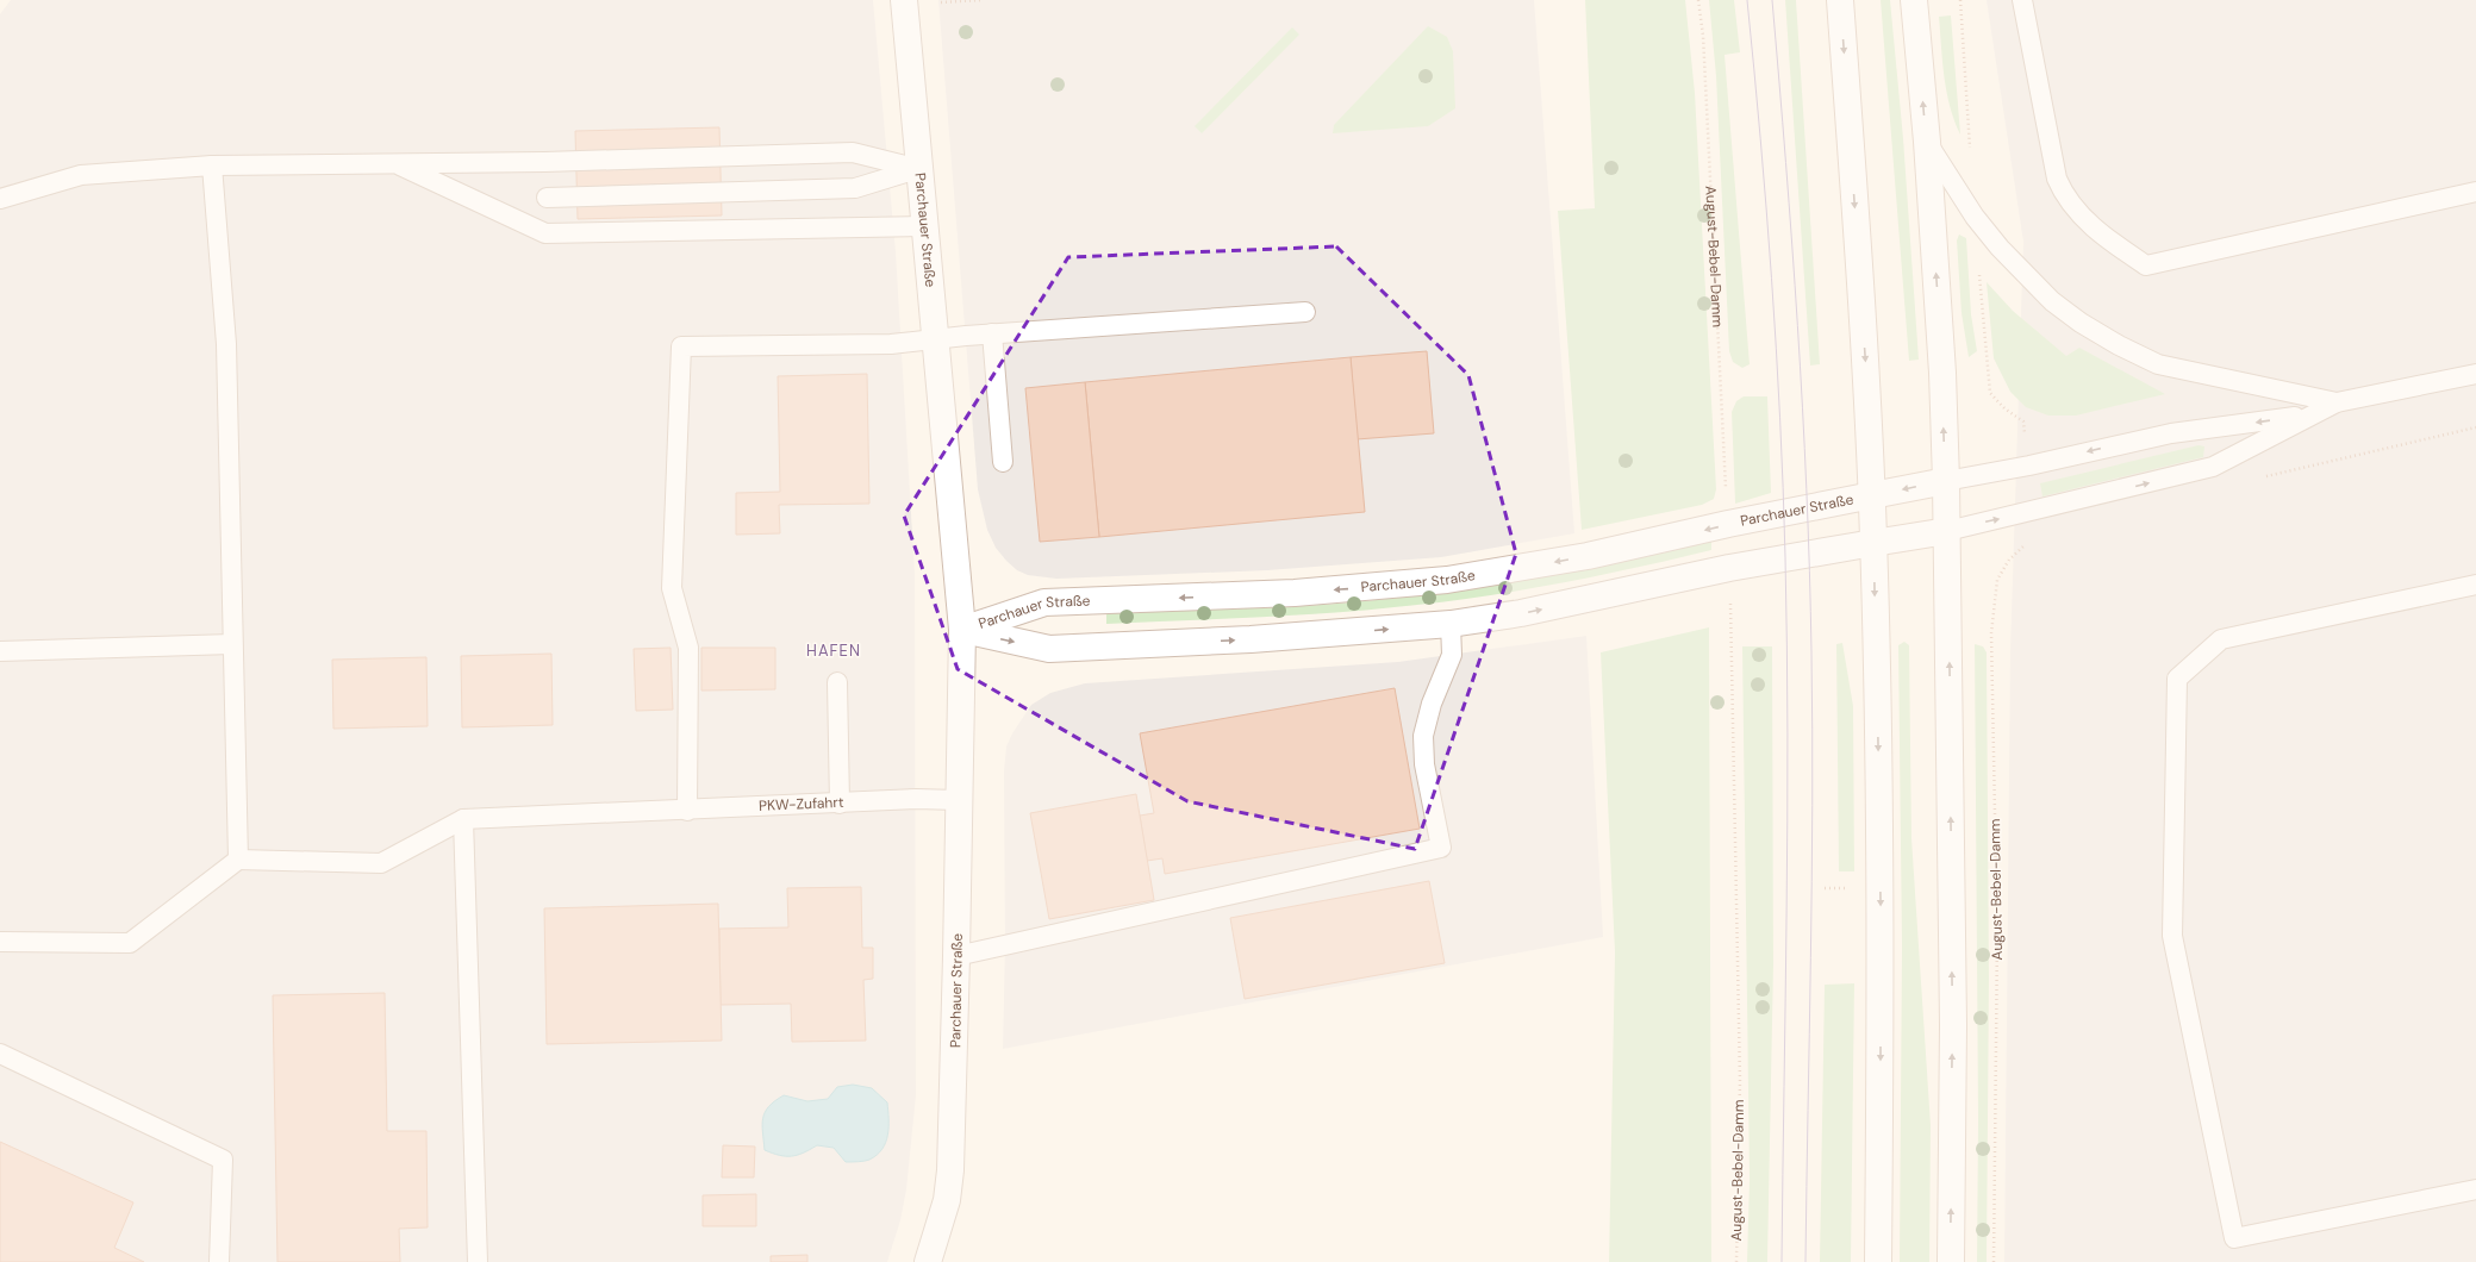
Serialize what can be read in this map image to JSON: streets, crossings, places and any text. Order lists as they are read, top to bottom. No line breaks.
{"streets":{"street":["Parchauer Straße"],"lane":["PKW-Zufahrt"],"path":["August-Bebel-Damm"]},"crossings":[["Parchauer Straße","PKW-Zufahrt"]],"districts":["HAFEN"]}
